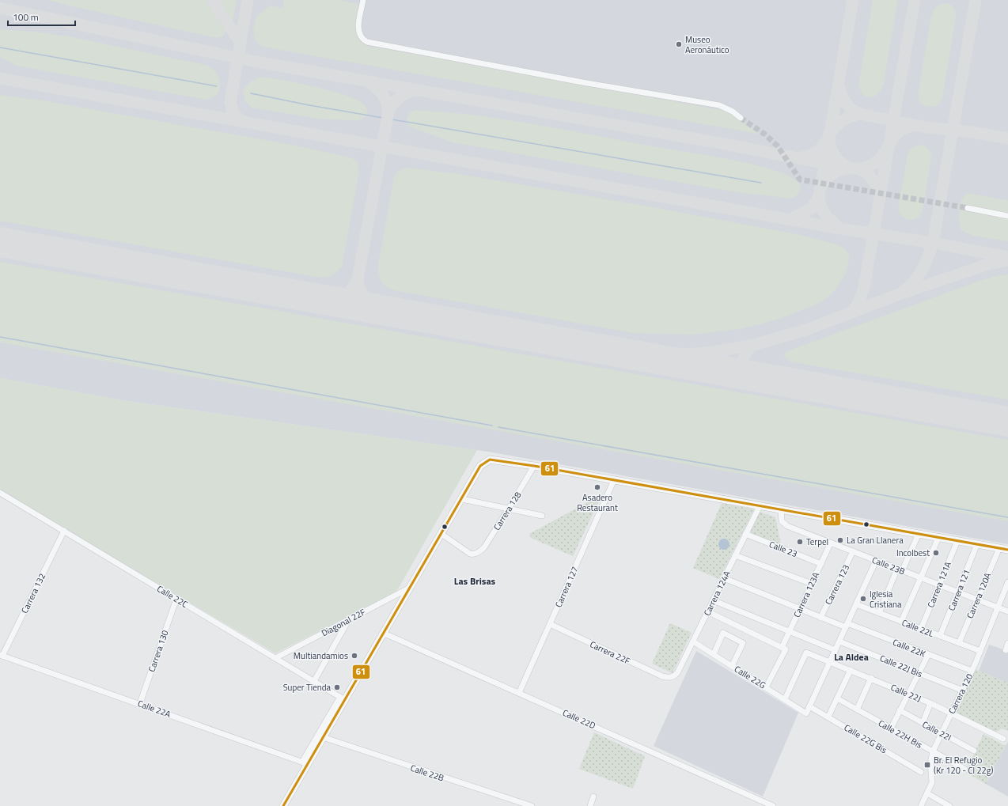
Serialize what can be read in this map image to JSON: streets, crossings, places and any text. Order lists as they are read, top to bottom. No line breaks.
{"streets":{"street":["Carrera 128","Calle 23","Calle 23B","Carrera 123","Carrera 121A","Carrera 127","Carrera 121","Carrera 132","Carrera 124A","Carrera 123A","Carrera 120A","Calle 22C","Diagonal 22F","Calle 22L","Calle 22K","Carrera 130","Carrera 22F","Calle 22J Bis","Calle 22G","Calle 22J","Carrera 120","Calle 22A","Calle 22D","Calle 22I","Calle 22H Bis","Calle 22G Bis","Calle 22B"]},"crossings":[["Calle 23","Carrera 124A"],["Calle 23","Carrera 123A"],["Calle 23B","Carrera 123"],["Calle 23B","Carrera 121A"],["Calle 23B","Carrera 121"],["Calle 23B","Carrera 123A"],["Calle 23B","Carrera 120A"],["Calle 23B","Carrera 120"],["Carrera 123","Calle 22K"],["Carrera 121A","Calle 22L"],["Carrera 127","Carrera 22F"],["Carrera 127","Calle 22D"],["Carrera 121","Calle 22L"],["Carrera 132","Calle 22C"],["Carrera 132","Calle 22A"],["Carrera 124A","Calle 22K"],["Carrera 124A","Carrera 22F"],["Carrera 124A","Calle 22G"],["Carrera 123A","Calle 22K"],["Carrera 123A","Calle 22G"],["Carrera 120A","Calle 22L"],["Calle 22C","Diagonal 22F"],["Calle 22C","Carrera 130"],["Calle 22L","Carrera 120"],["Calle 22K","Carrera 120"],["Carrera 130","Calle 22A"],["Calle 22J Bis","Carrera 120"],["Calle 22G","Calle 22J"],["Calle 22G","Calle 22G Bis"],["Calle 22J","Carrera 120"],["Carrera 120","Calle 22I"],["Carrera 120","Calle 22H Bis"]],"districts":["Las Brisas","La Aldea"],"places":{"other":["Museo Aeronáutico","Asadero Restaurant","La Gran Llanera","Terpel","Incolbest","Iglesia Cristiana","Multiandamios","Super Tienda"],"transit":["Br. El Refugio (Kr 120 - Cl 22g)"]},"lines":["transit line 61"],"scale_bar":"100 m"}
